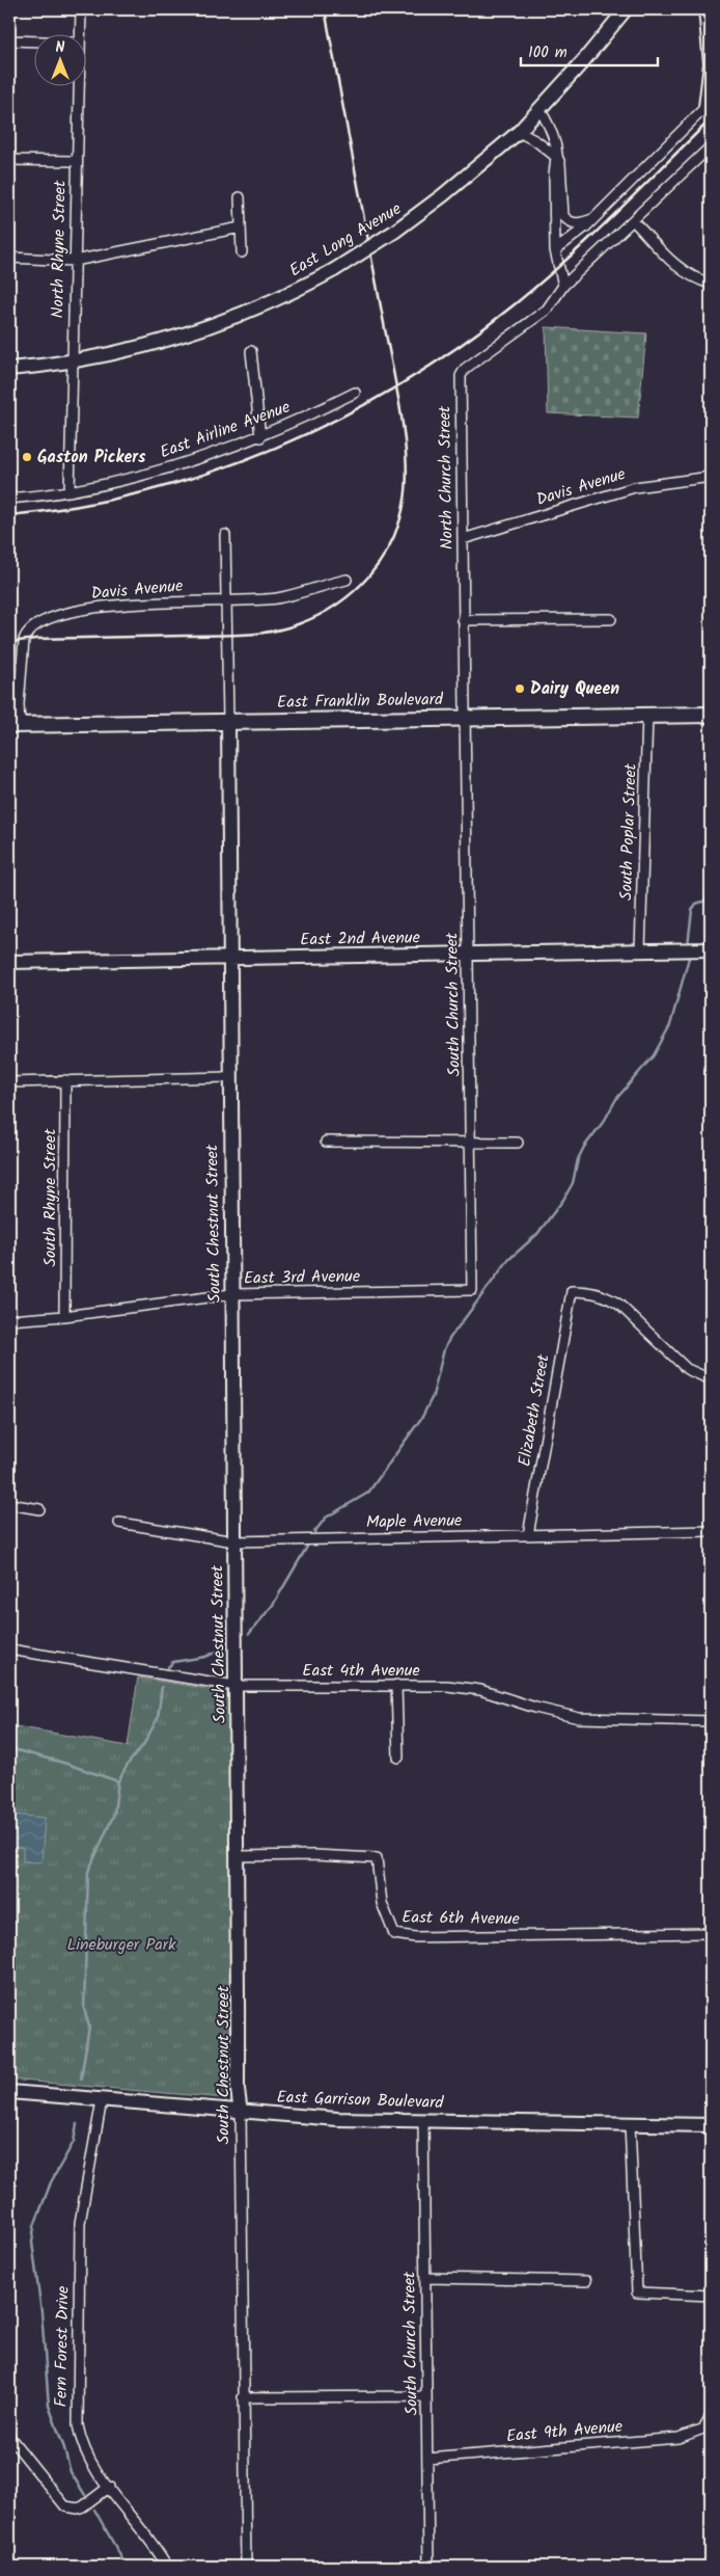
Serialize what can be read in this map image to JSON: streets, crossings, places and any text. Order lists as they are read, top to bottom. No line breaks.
{"streets":{"main road":["East Franklin Boulevard"],"street":["East Long Avenue","North Rhyne Street","East Airline Avenue","North Church Street","Davis Avenue","South Poplar Street","East 2nd Avenue","South Church Street","South Rhyne Street","South Chestnut Street","East 3rd Avenue","Elizabeth Street","Maple Avenue","East 4th Avenue","East 6th Avenue","East Garrison Boulevard","Fern Forest Drive","East 9th Avenue"]},"crossings":[["East Long Avenue","North Rhyne Street"],["North Rhyne Street","East Airline Avenue"],["North Church Street","Davis Avenue"],["North Church Street","East Franklin Boulevard"],["North Church Street","South Church Street"],["Davis Avenue","East Franklin Boulevard"],["East Franklin Boulevard","South Poplar Street"],["East Franklin Boulevard","South Church Street"],["East Franklin Boulevard","South Chestnut Street"],["South Poplar Street","East 2nd Avenue"],["East 2nd Avenue","South Church Street"],["East 2nd Avenue","South Chestnut Street"],["South Church Street","East 3rd Avenue"],["South Church Street","East Garrison Boulevard"],["South Church Street","East 9th Avenue"],["South Rhyne Street","East 3rd Avenue"],["South Chestnut Street","East 3rd Avenue"],["South Chestnut Street","Maple Avenue"],["South Chestnut Street","East 4th Avenue"],["South Chestnut Street","East 6th Avenue"],["South Chestnut Street","East Garrison Boulevard"],["Elizabeth Street","Maple Avenue"],["East Garrison Boulevard","Fern Forest Drive"]],"parks":["Lineburger Park"],"places":["Gaston Pickers","Dairy Queen"],"scale_bar":"100 m","north":"top"}
